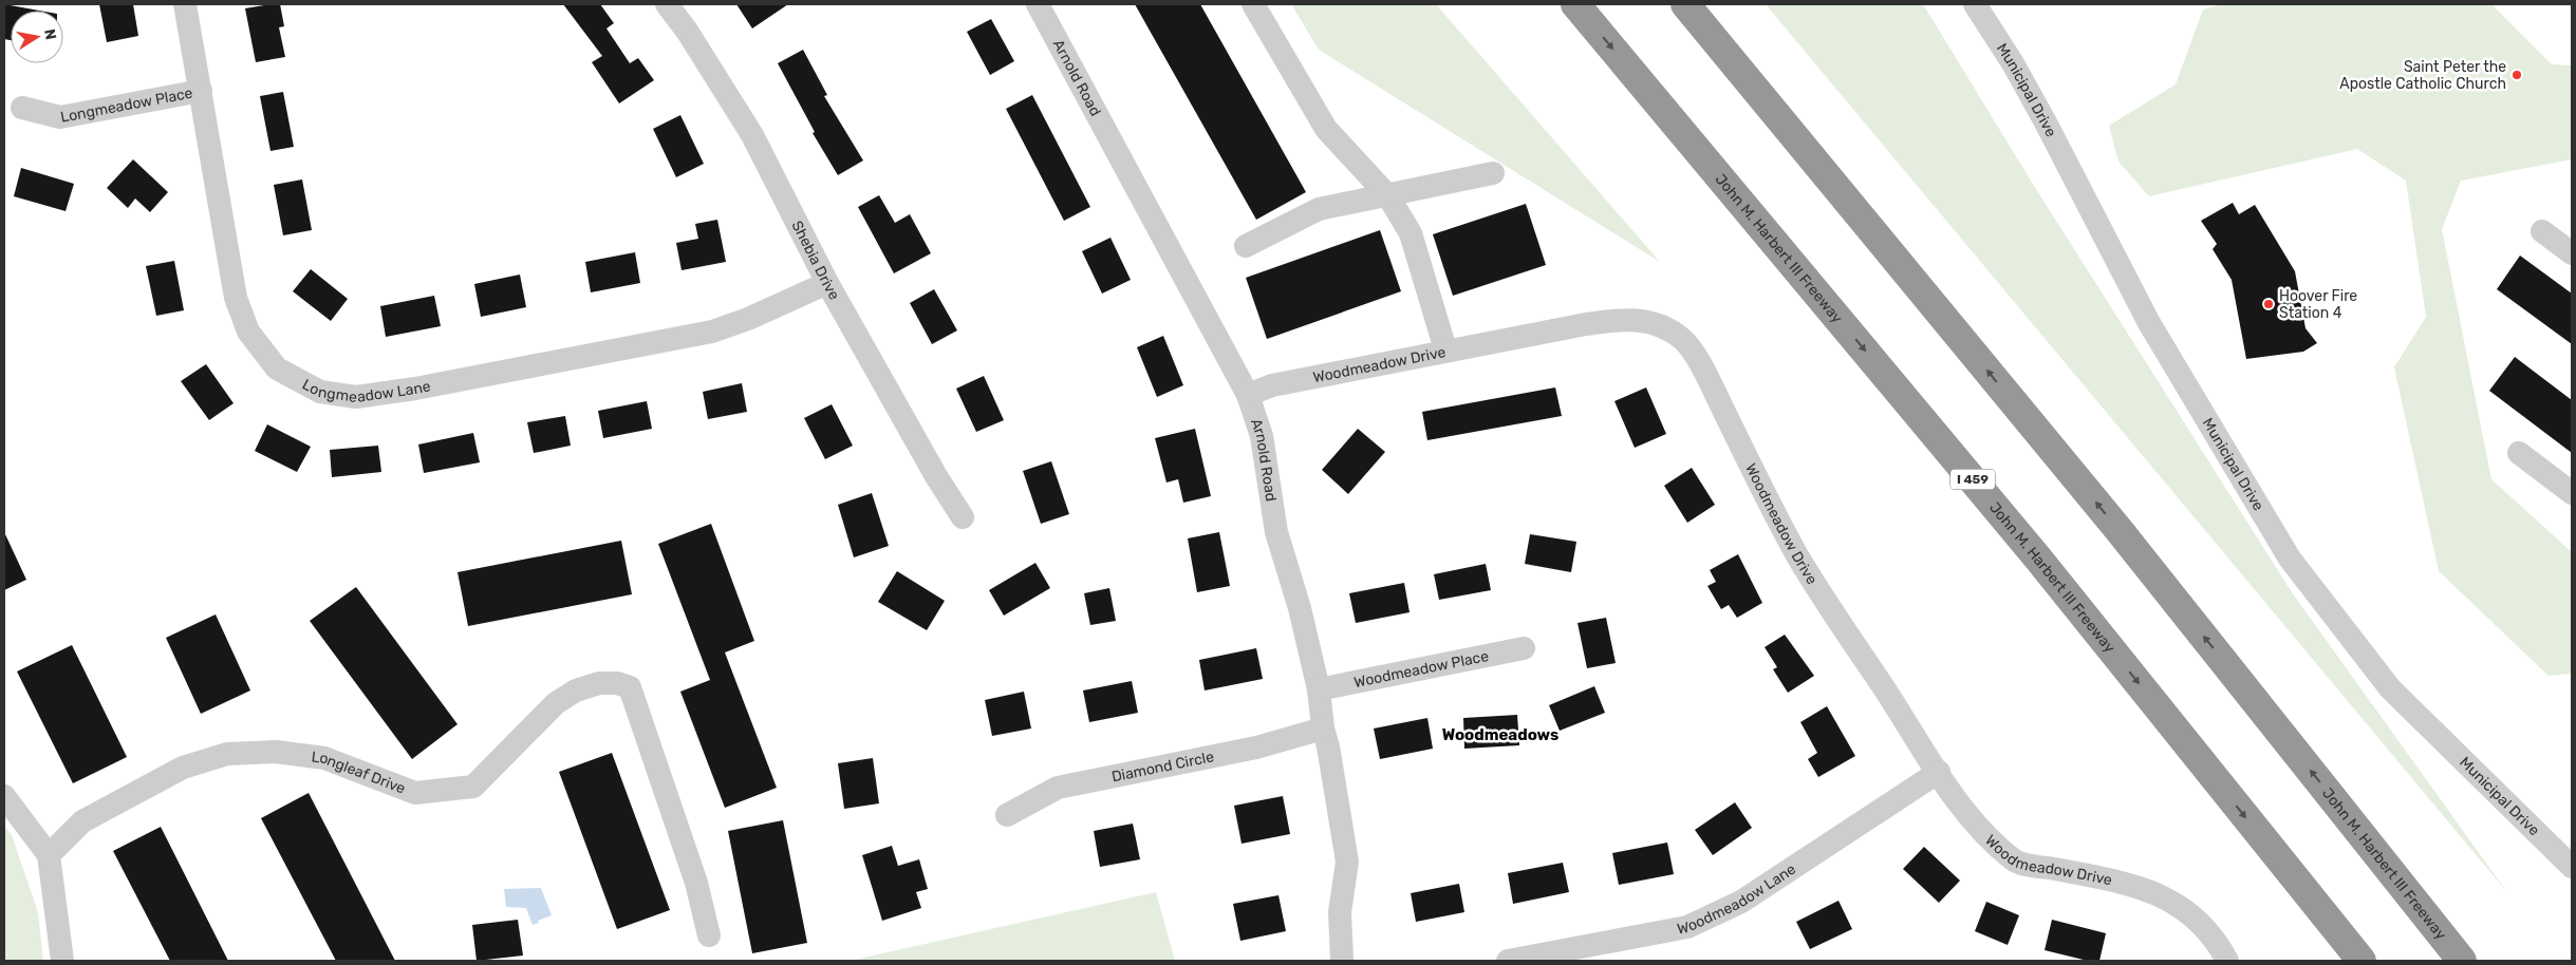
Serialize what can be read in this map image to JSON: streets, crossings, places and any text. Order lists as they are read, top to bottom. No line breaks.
{"streets":{"highway":["John M. Harbert III Freeway","I 459"],"street":["Arnold Road","Municipal Drive","Longmeadow Place","Shebia Drive","Woodmeadow Drive","Longmeadow Lane","Woodmeadow Place","Diamond Circle","Longleaf Drive","Woodmeadow Lane"]},"crossings":[["Arnold Road","Woodmeadow Drive"],["Arnold Road","Woodmeadow Place"],["Arnold Road","Diamond Circle"],["Longmeadow Place","Longmeadow Lane"],["Shebia Drive","Longmeadow Lane"],["Woodmeadow Drive","Woodmeadow Lane"]],"districts":["Woodmeadows"],"places":["Saint Peter the Apostle Catholic Church","Hoover Fire Station 4"],"north":"right"}
